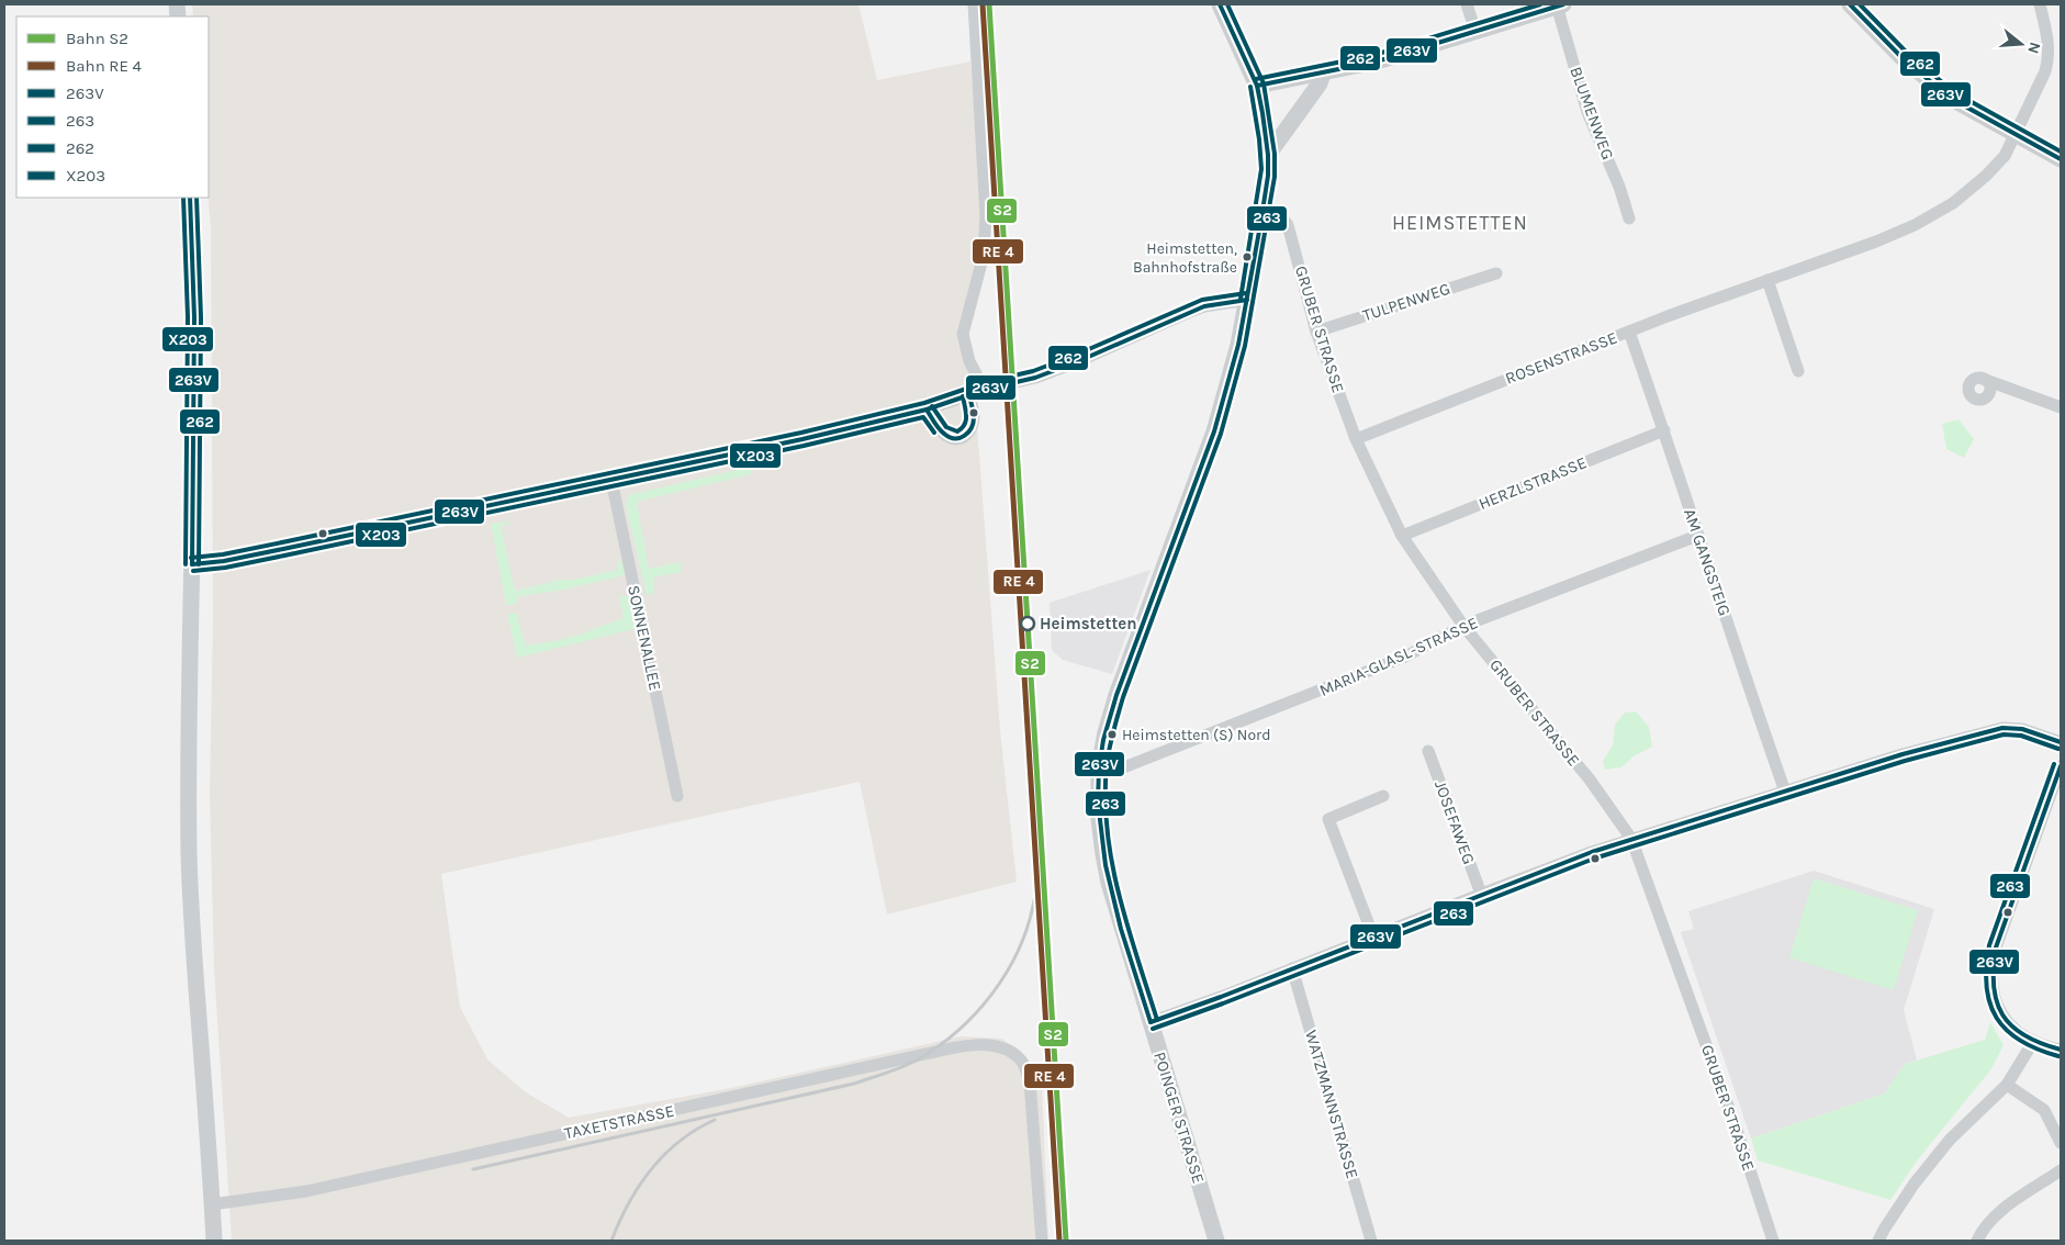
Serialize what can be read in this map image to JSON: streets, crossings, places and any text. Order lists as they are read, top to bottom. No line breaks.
{"streets":{"street":["BLUMENWEG","TULPENWEG","GRUBER STRASSE","ROSENSTRASSE","HERZLSTRASSE","AM GANGSTEIG","SONNENALLEE","MARIA-GLASL-STRASSE","JOSEFAWEG","WATZMANNSTRASSE","POINGER STRASSE","TAXETSTRASSE"]},"crossings":[["TULPENWEG","GRUBER STRASSE"],["GRUBER STRASSE","ROSENSTRASSE"],["GRUBER STRASSE","HERZLSTRASSE"],["GRUBER STRASSE","MARIA-GLASL-STRASSE"],["GRUBER STRASSE","POINGER STRASSE"],["ROSENSTRASSE","AM GANGSTEIG"],["HERZLSTRASSE","AM GANGSTEIG"],["AM GANGSTEIG","MARIA-GLASL-STRASSE"],["MARIA-GLASL-STRASSE","POINGER STRASSE"]],"districts":["HEIMSTETTEN"],"places":["Heimstetten, Bahnhofstraße","Heimstetten","Heimstetten (S) Nord"],"lines":["rail line S2","transit line 263V","transit line 263","transit line 262","transit line X203"],"legend":["Bahn S2","Bahn RE 4","263V","263","262","X203"],"north":"right"}
